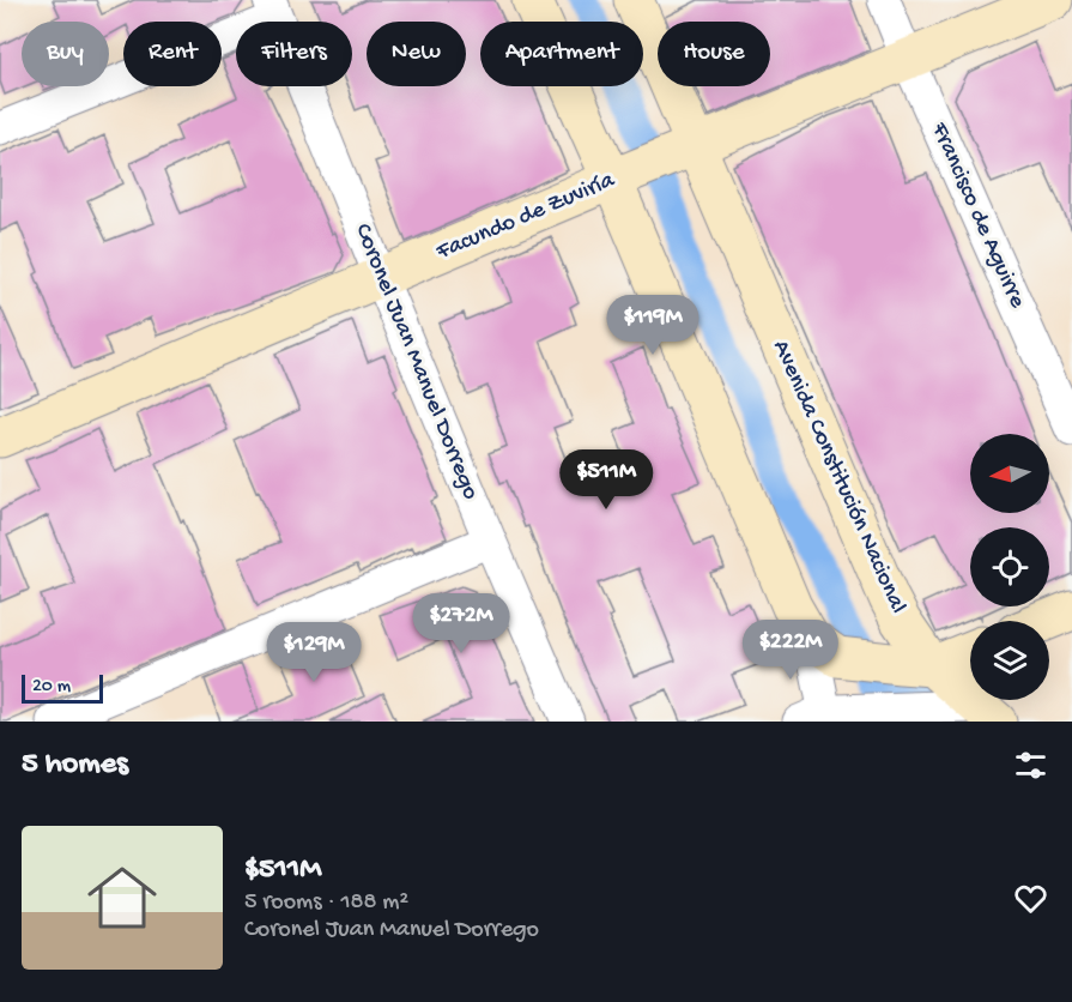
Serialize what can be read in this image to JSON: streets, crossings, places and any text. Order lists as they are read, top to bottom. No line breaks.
{"streets":{"main road":["Facundo de Zuviría","Avenida Constitución Nacional"],"street":["Francisco de Aguirre","Coronel Juan Manuel Dorrego"]},"crossings":[["Francisco de Aguirre","Facundo de Zuviría"],["Facundo de Zuviría","Coronel Juan Manuel Dorrego"],["Facundo de Zuviría","Avenida Constitución Nacional"]],"scale_bar":"20 m","north":"left","page":{"chip":["Buy","Rent","Filters","New","Apartment","House"],"price":["$119M","$511M","$272M","$222M","$129M"],"scale":"20 m","heading":"5 homes","list":[{"name":"$511M","note":"5 rooms · 188 m² · Coronel Juan Manuel Dorrego"}]}}
